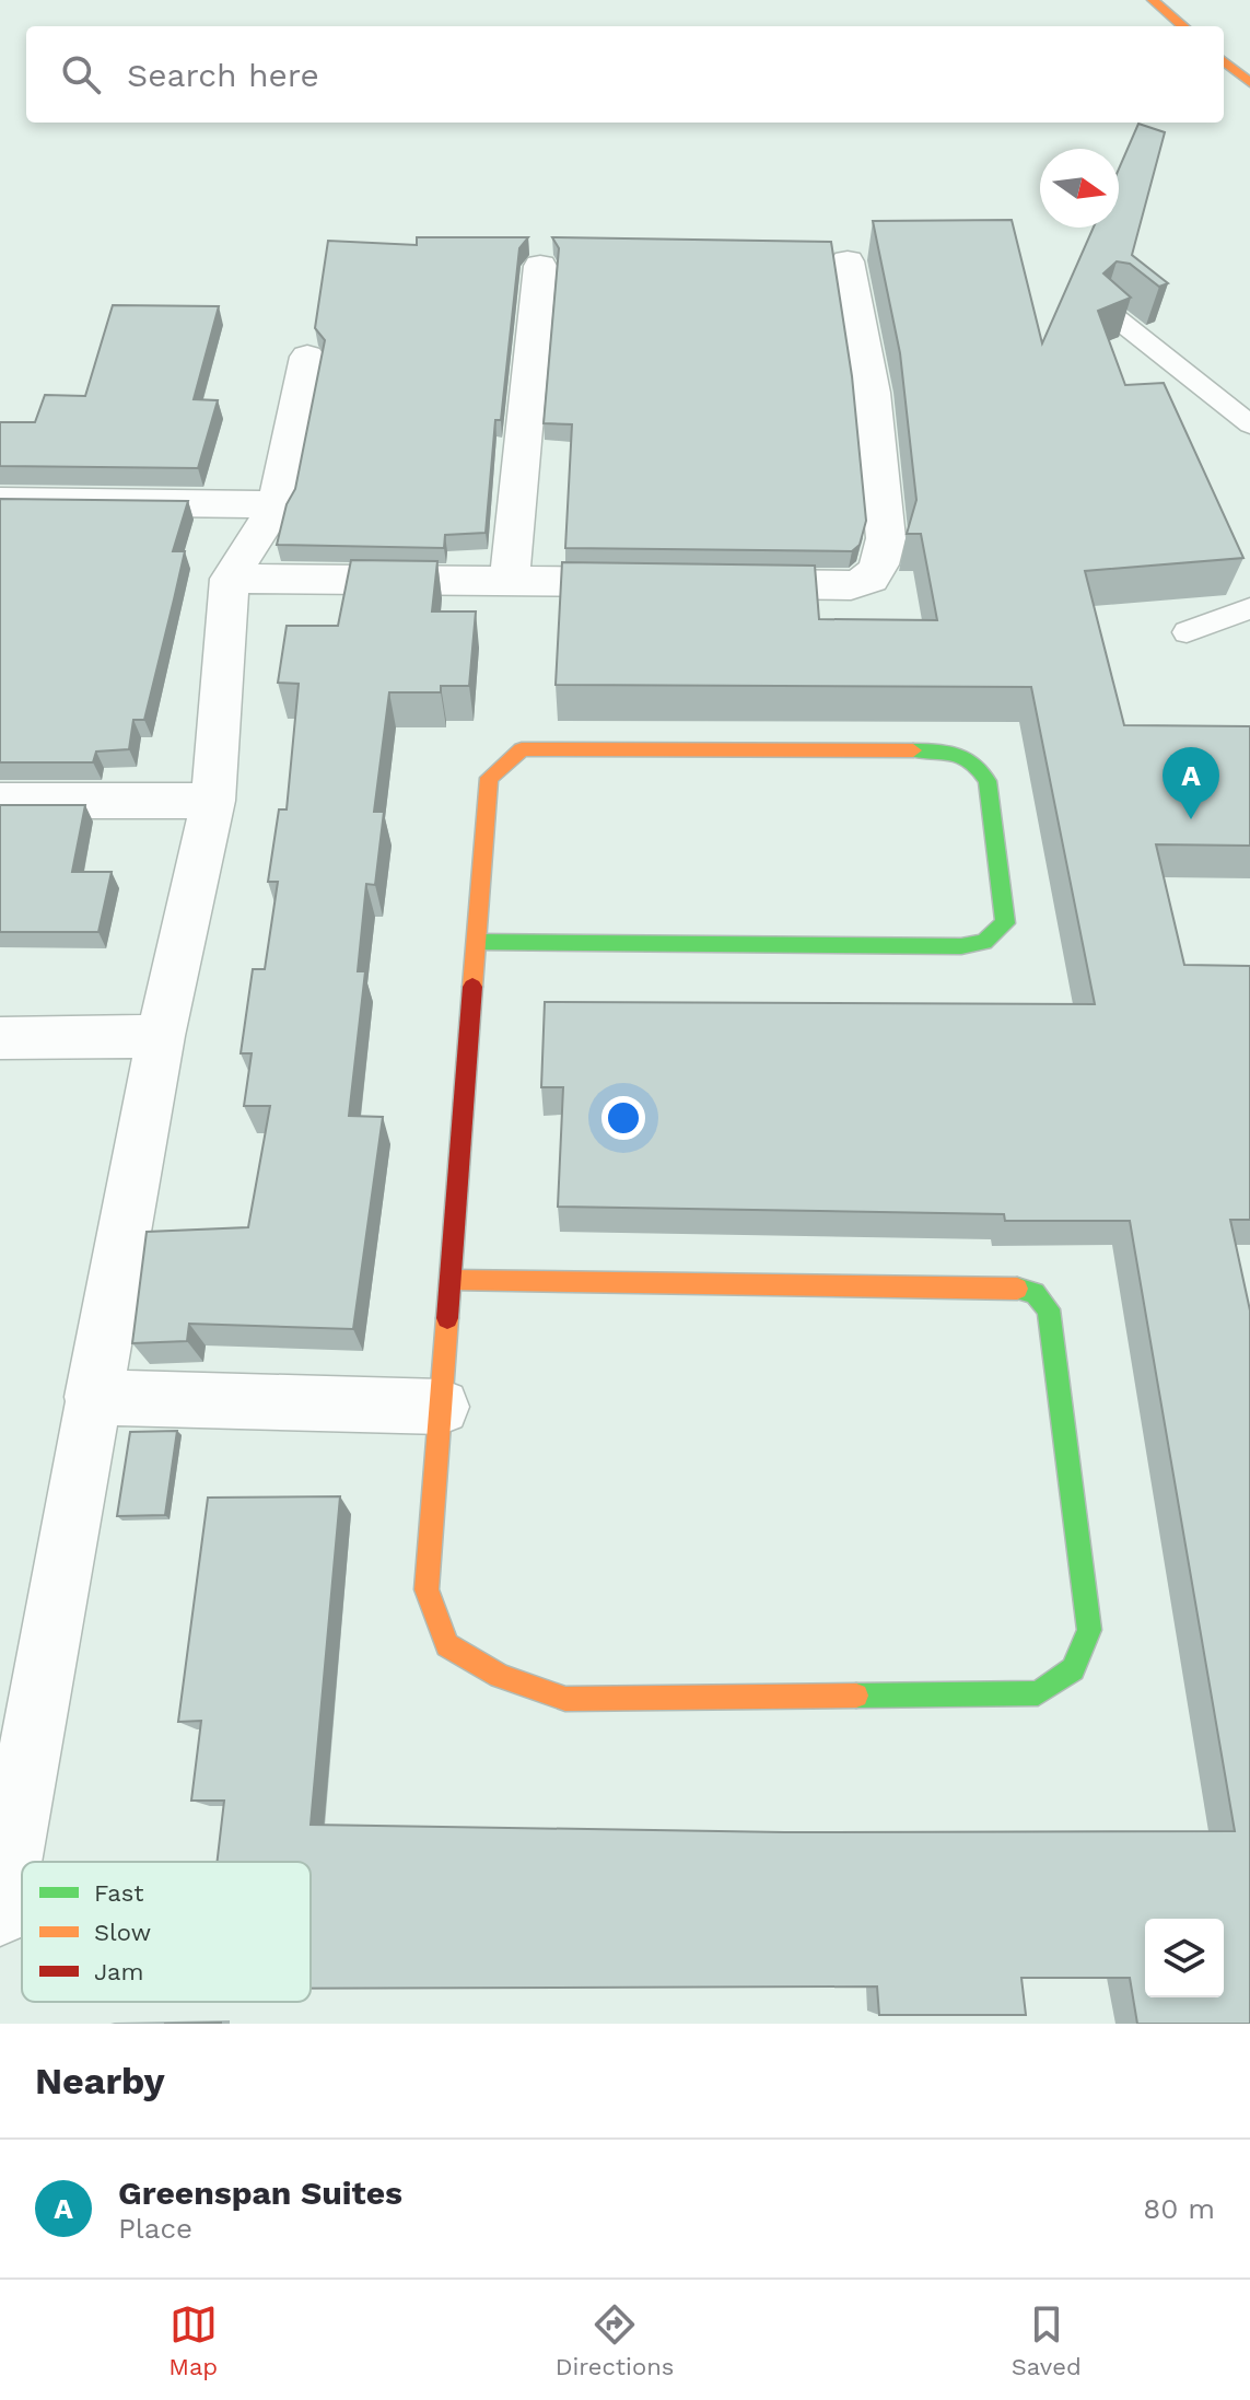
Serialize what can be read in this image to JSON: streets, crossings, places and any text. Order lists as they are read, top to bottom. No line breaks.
{"legend":["Fast","Slow","Jam"],"north":"right","page":{"search":"Search here","pins":"A","heading":"Nearby","list":[{"mark":"A","name":"Greenspan Suites","note":"Place","value":"80 m"}],"nav":["Map","Directions","Saved"]}}
